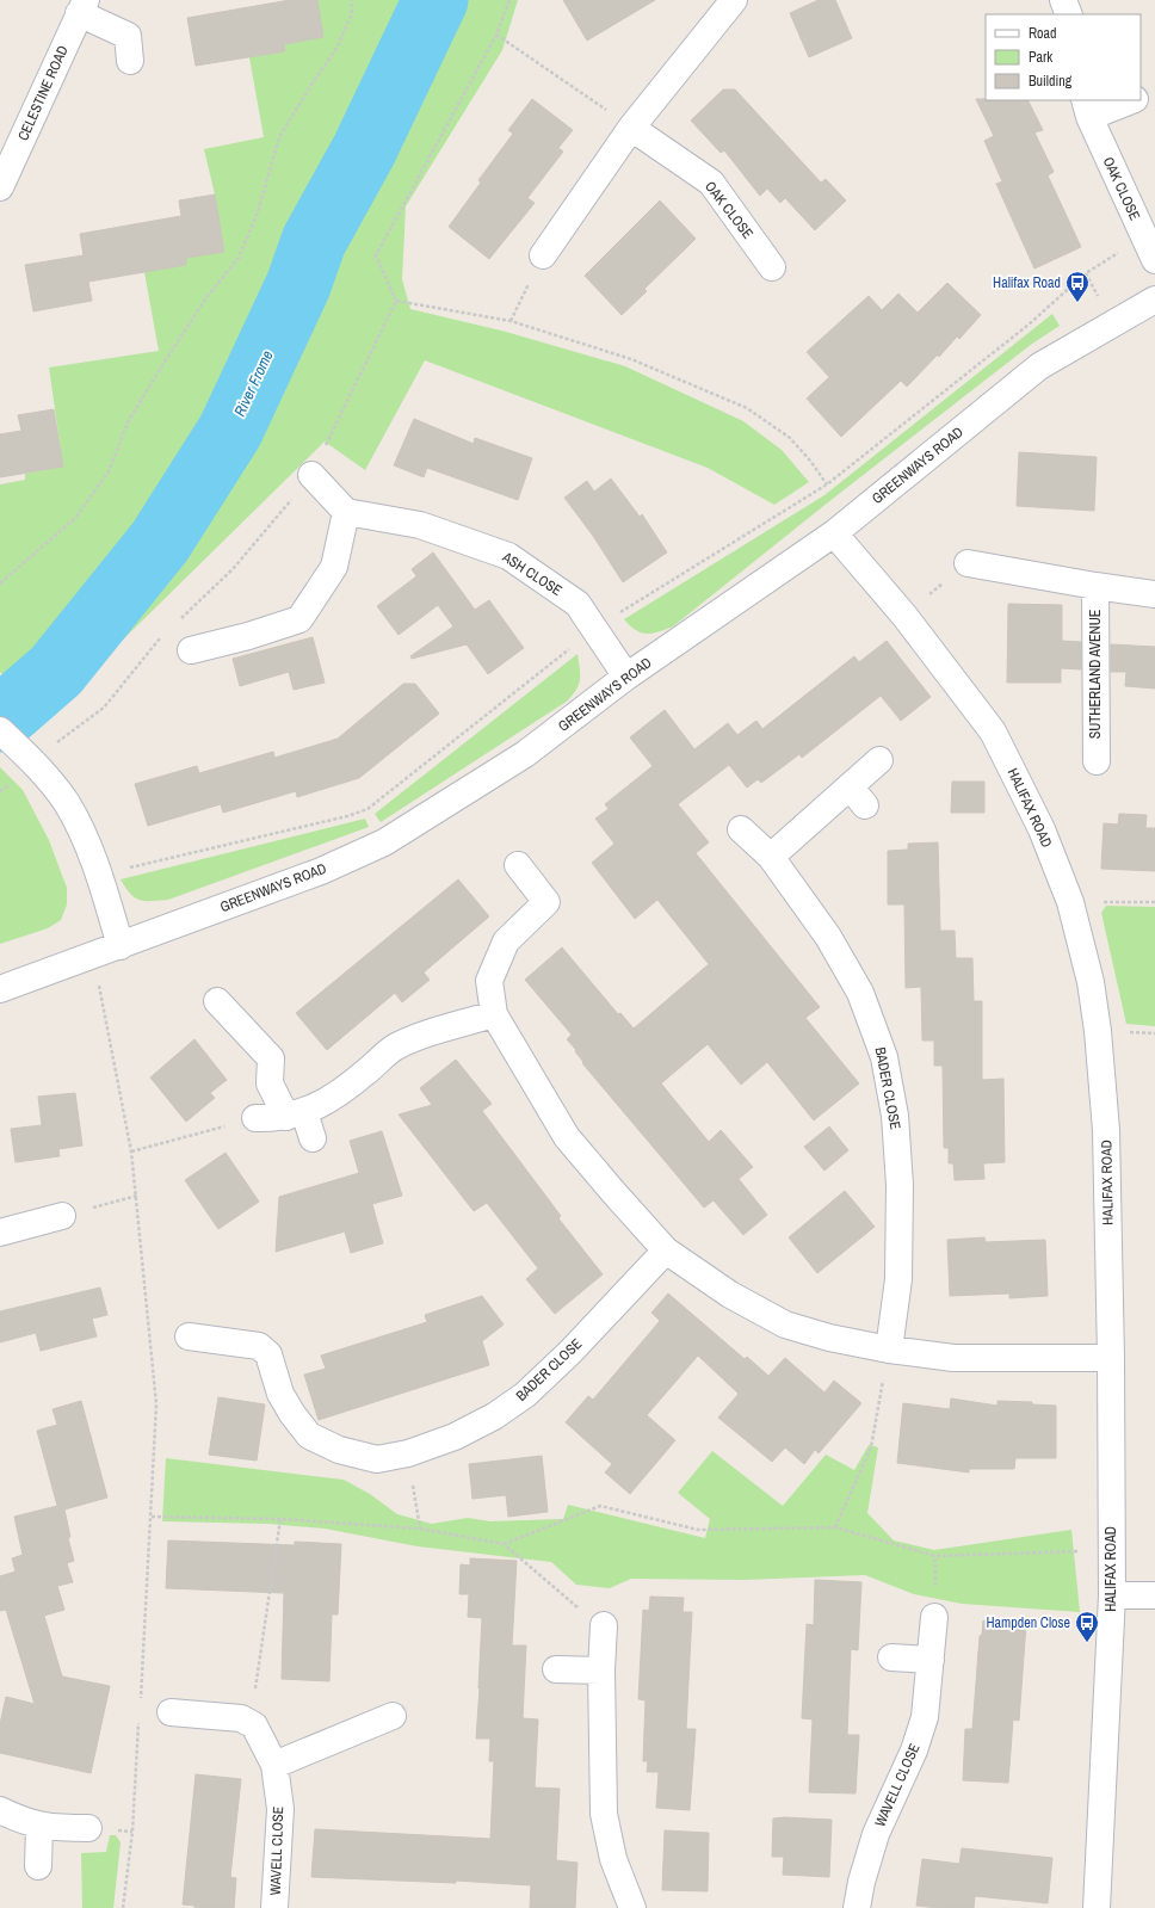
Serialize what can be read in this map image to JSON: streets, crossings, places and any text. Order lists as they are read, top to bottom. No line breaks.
{"streets":{"street":["CELESTINE ROAD","OAK CLOSE","GREENWAYS ROAD","ASH CLOSE","SUTHERLAND AVENUE","HALIFAX ROAD","BADER CLOSE","WAVELL CLOSE"]},"crossings":[["GREENWAYS ROAD","ASH CLOSE"],["GREENWAYS ROAD","HALIFAX ROAD"]],"water":["River Frome"],"places":{"bus stop":["Halifax Road","Hampden Close"]},"legend":["Road","Park","Building"]}
